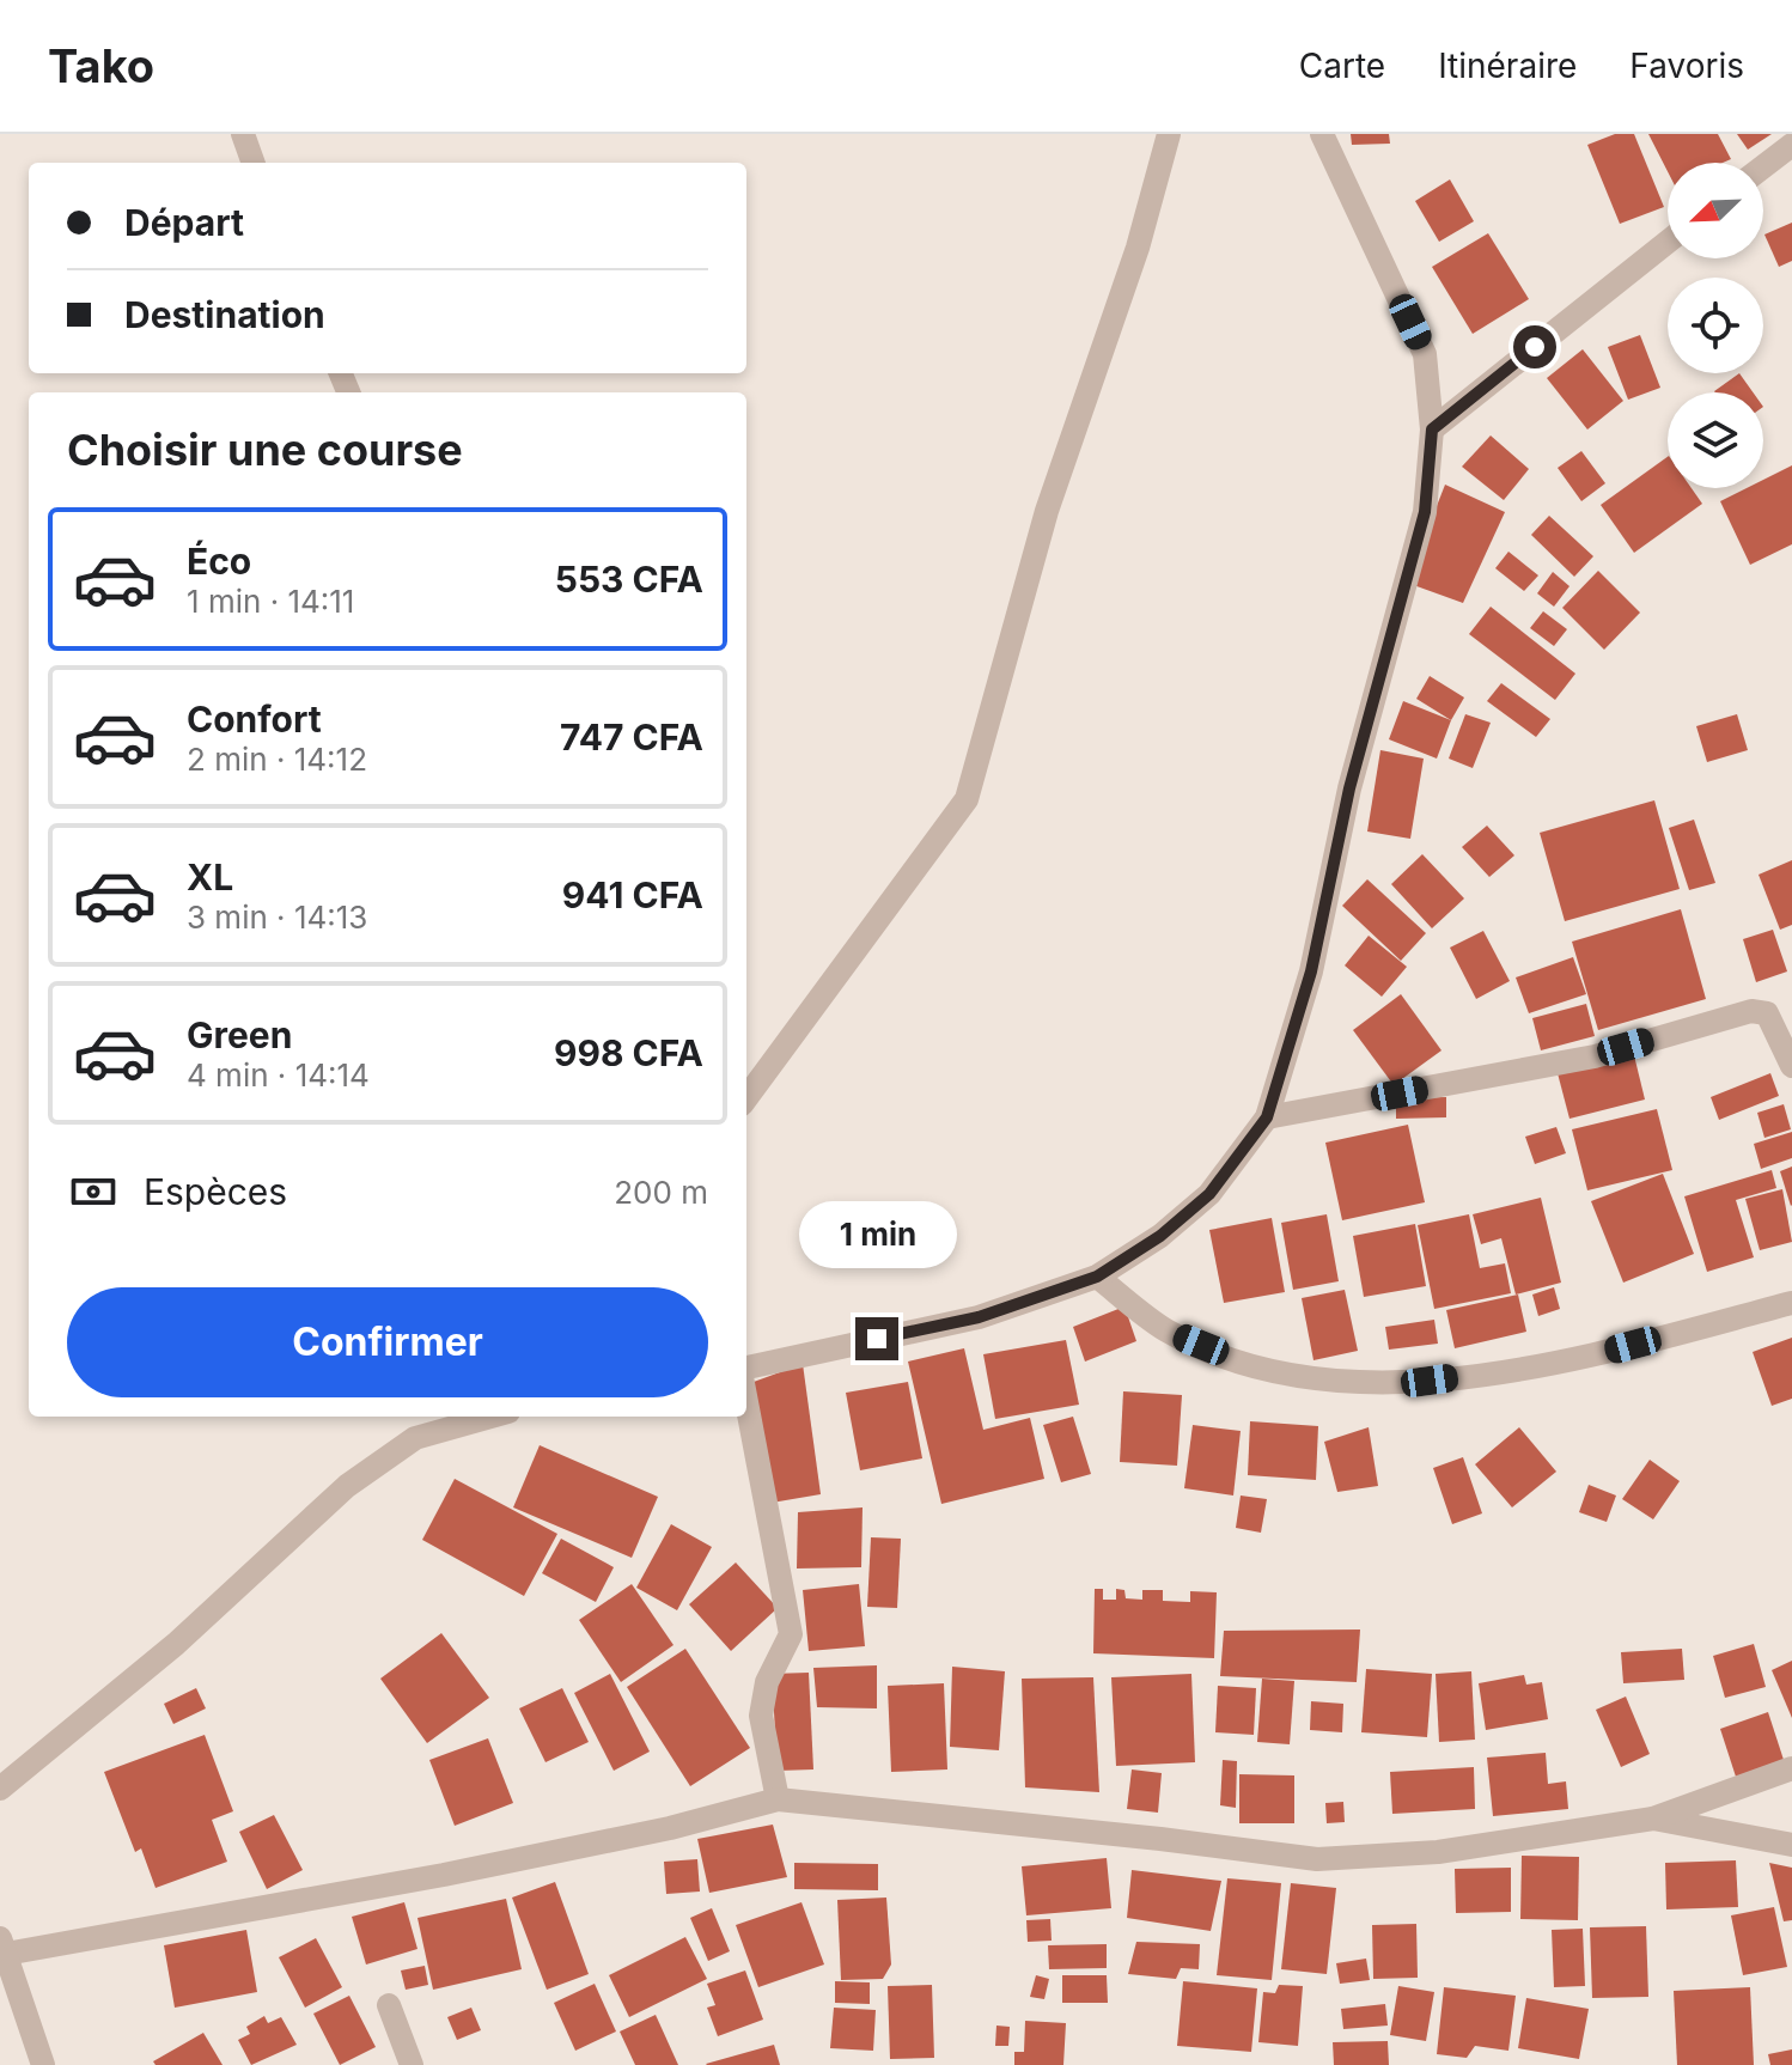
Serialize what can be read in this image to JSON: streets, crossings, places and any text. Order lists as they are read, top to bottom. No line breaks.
{"north":"bottom left","page":{"header":"Tako","nav":["Carte","Itinéraire","Favoris"],"banner":["Départ","Destination"],"heading":"Choisir une course","list":[{"name":"Éco","note":"1 min · 14:11","value":"553 CFA"},{"name":"Confort","note":"2 min · 14:12","value":"747 CFA"},{"name":"XL","note":"3 min · 14:13","value":"941 CFA"},{"name":"Green","note":"4 min · 14:14","value":"998 CFA"}],"pay":["Espèces","200 m"],"bubble":"1 min","buttons":"Confirmer"}}
